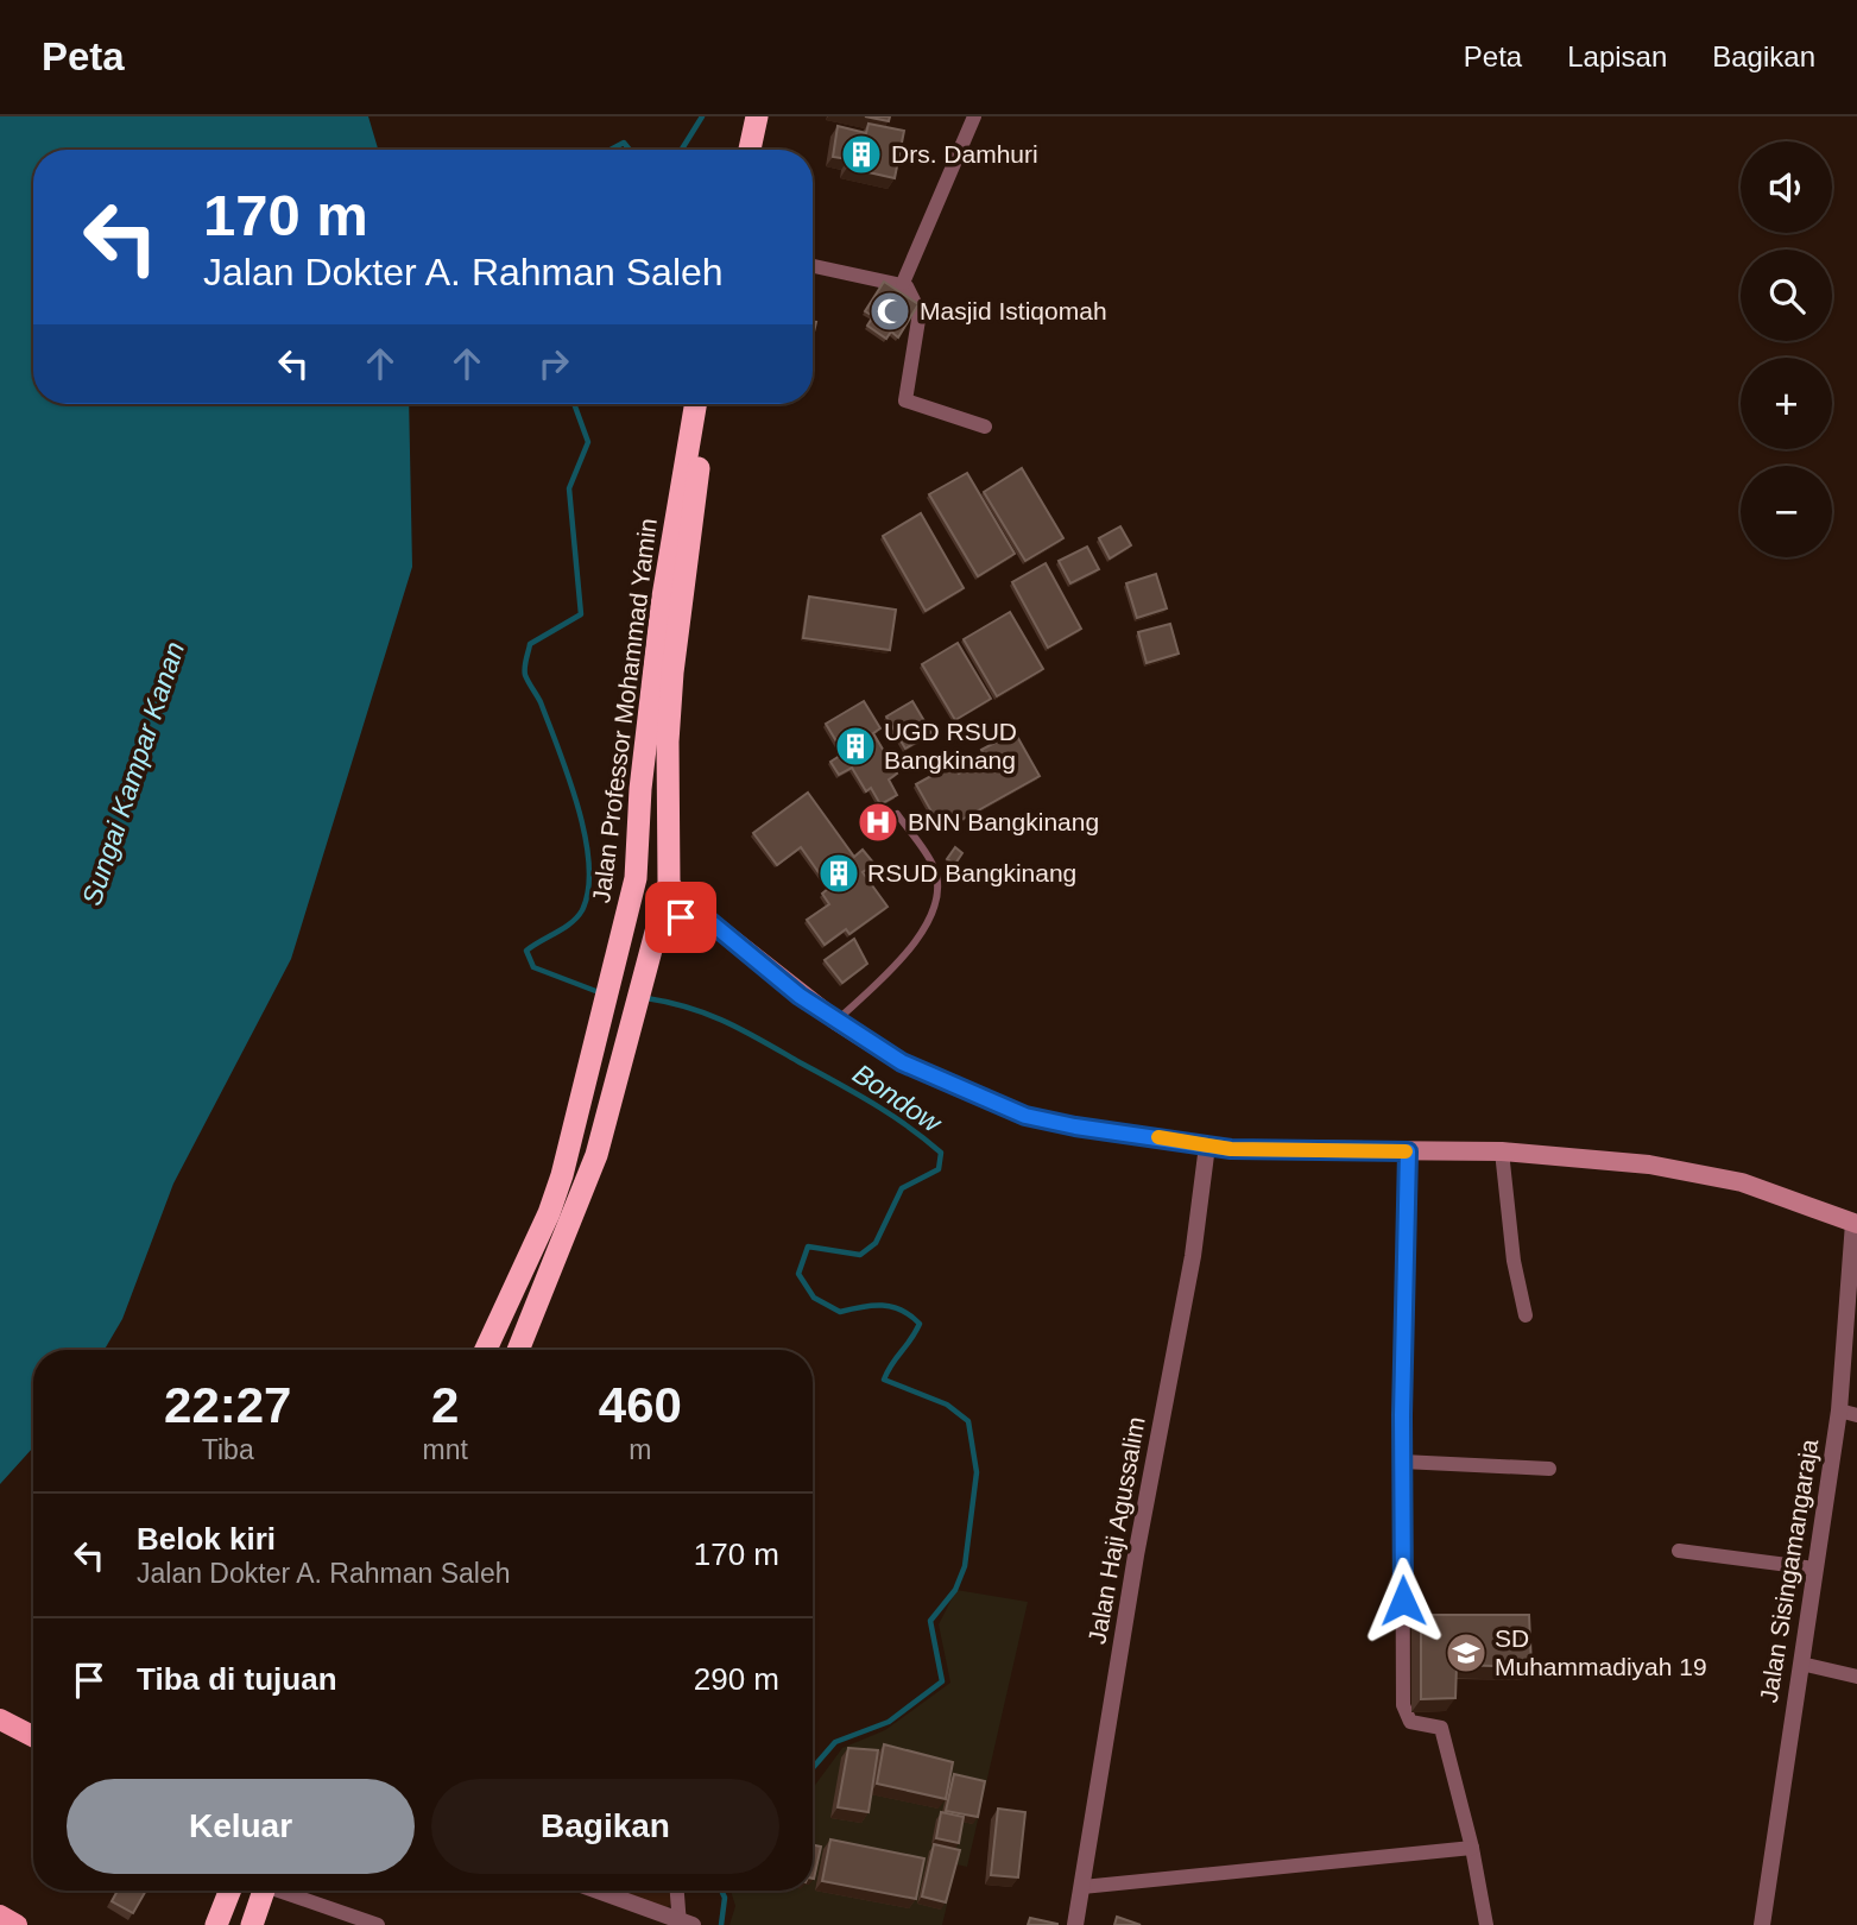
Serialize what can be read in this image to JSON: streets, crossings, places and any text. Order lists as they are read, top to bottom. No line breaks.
{"streets":{"highway":["Jalan Professor Mohammad Yamin"],"street":["Jalan Haji Agussalim","Jalan Sisingamangaraja"]},"water":["Sungai Kampar Kanan","Bondow"],"places":{"building":["Drs. Damhuri","UGD RSUD Bangkinang","RSUD Bangkinang"],"mosque":["Masjid Istiqomah"],"hospital":["BNN Bangkinang"],"school or university":["SD Muhammadiyah 19"]},"page":{"header":"Peta","nav":["Peta","Lapisan","Bagikan"],"map_buttons":["+","−"],"turn":["170 m","Jalan Dokter A. Rahman Saleh"],"eta":["22:27","Tiba","2","mnt","460","m"],"list":[{"name":"Belok kiri","note":"Jalan Dokter A. Rahman Saleh","value":"170 m"},{"name":"Tiba di tujuan","value":"290 m"}],"buttons":["Keluar","Bagikan"]}}
